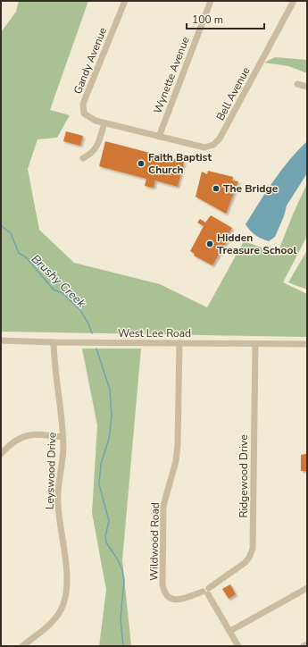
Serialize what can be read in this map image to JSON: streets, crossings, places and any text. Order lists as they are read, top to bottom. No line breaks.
{"streets":{"street":["Gandy Avenue","Wynette Avenue","Bell Avenue","West Lee Road","Leyswood Drive","Ridgewood Drive","Wildwood Road"]},"crossings":[["Gandy Avenue","Wynette Avenue"],["Gandy Avenue","Bell Avenue"],["Wynette Avenue","Bell Avenue"],["West Lee Road","Leyswood Drive"],["West Lee Road","Ridgewood Drive"],["West Lee Road","Wildwood Road"],["Ridgewood Drive","Wildwood Road"]],"water":["Brushy Creek"],"places":["Faith Baptist Church","The Bridge","Hidden Treasure School"],"scale_bar":"100 m"}
